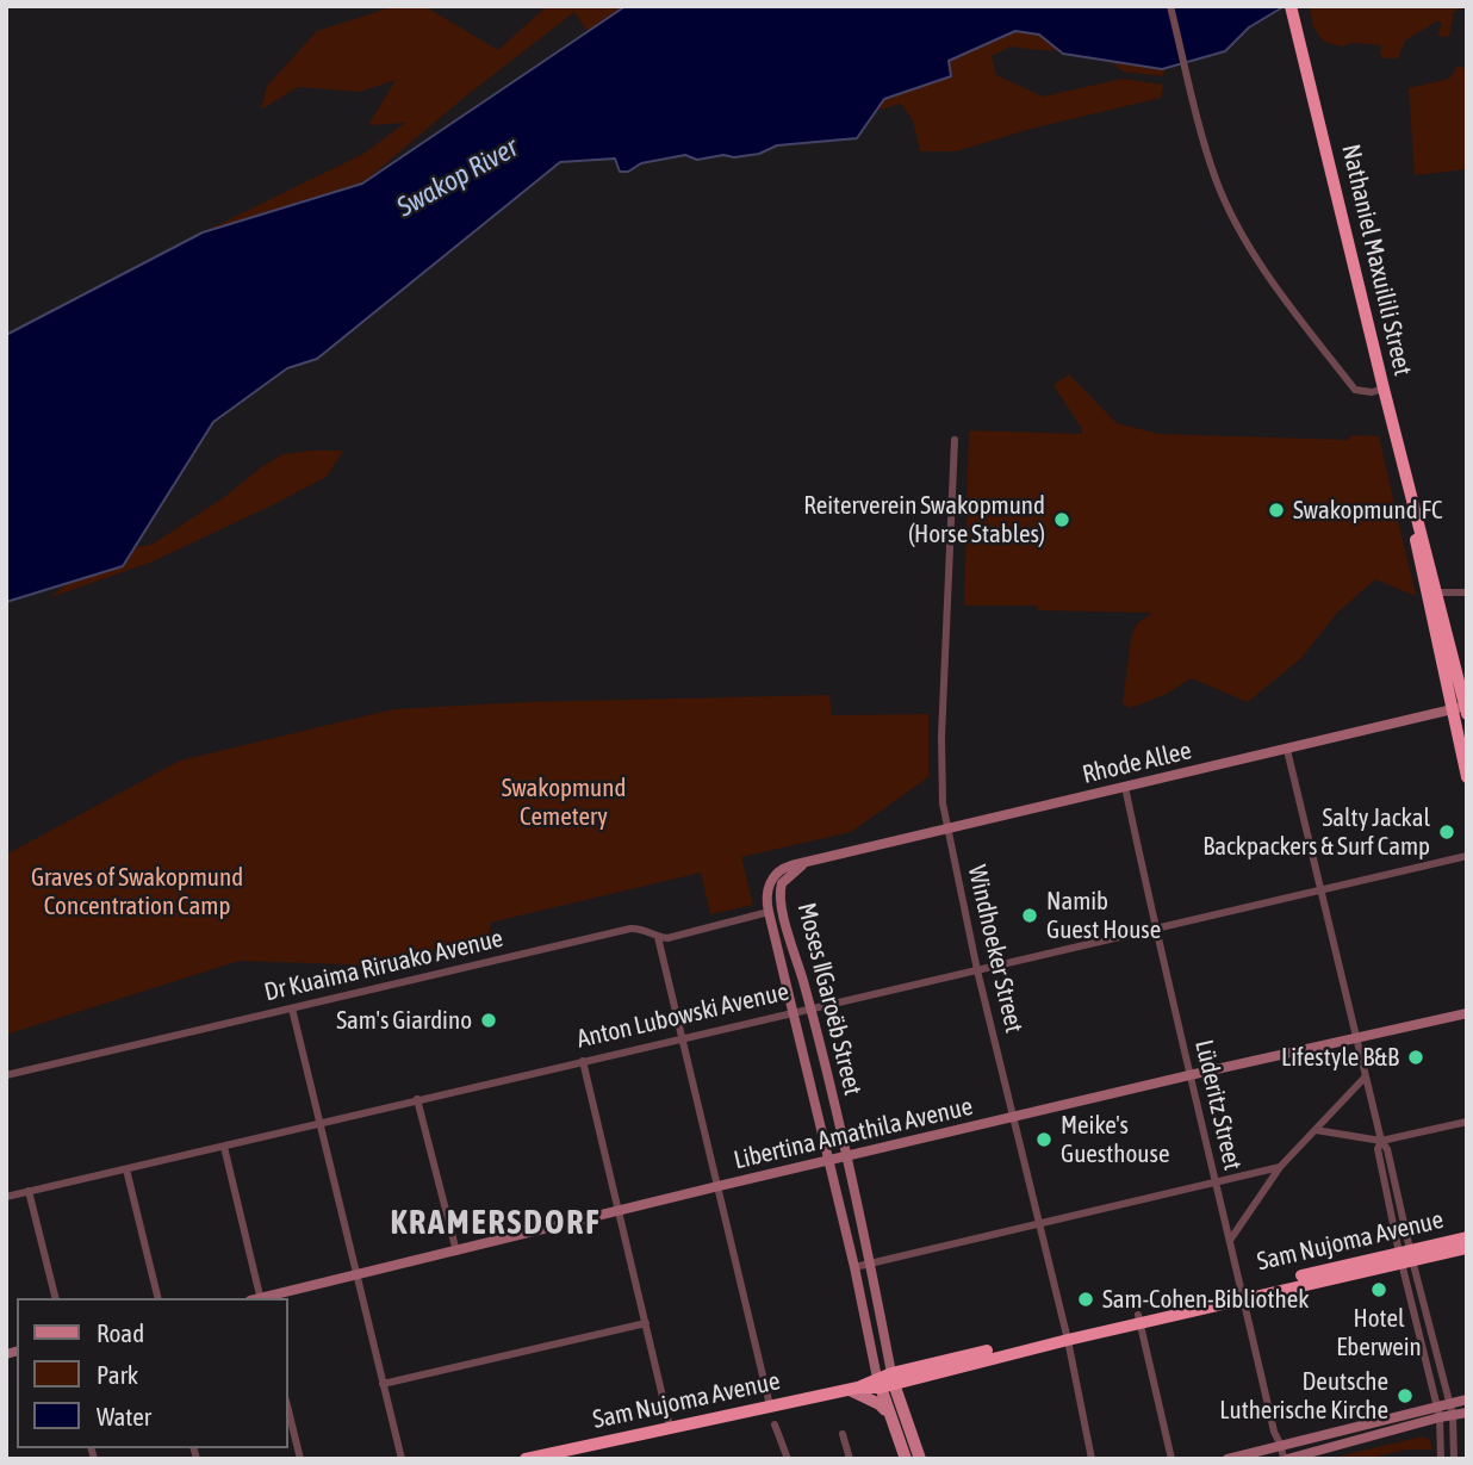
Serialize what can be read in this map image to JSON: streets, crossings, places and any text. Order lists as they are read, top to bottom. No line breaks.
{"streets":{"highway":["Nathaniel Maxuilili Street","Sam Nujoma Avenue"],"main road":["Rhode Allee","Moses ǁGaroëb Street","Libertina Amathila Avenue"],"street":["Windhoeker Street","Dr Kuaima Riruako Avenue","Anton Lubowski Avenue","Lüderitz Street"]},"crossings":[["Nathaniel Maxuilili Street","Rhode Allee"],["Rhode Allee","Windhoeker Street"],["Rhode Allee","Moses ǁGaroëb Street"],["Rhode Allee","Lüderitz Street"],["Windhoeker Street","Anton Lubowski Avenue"],["Windhoeker Street","Libertina Amathila Avenue"],["Windhoeker Street","Sam Nujoma Avenue"],["Dr Kuaima Riruako Avenue","Moses ǁGaroëb Street"],["Moses ǁGaroëb Street","Anton Lubowski Avenue"],["Moses ǁGaroëb Street","Libertina Amathila Avenue"],["Moses ǁGaroëb Street","Sam Nujoma Avenue"],["Anton Lubowski Avenue","Lüderitz Street"],["Lüderitz Street","Libertina Amathila Avenue"],["Lüderitz Street","Sam Nujoma Avenue"]],"districts":["KRAMERSDORF"],"water":["Swakop River"],"parks":["Swakopmund Cemetery","Graves of Swakopmund Concentration Camp"],"places":["Swakopmund FC","Reiterverein Swakopmund (Horse Stables)","Salty Jackal Backpackers & Surf Camp","Namib Guest House","Sam's Giardino","Lifestyle B&B","Meike's Guesthouse","Hotel Eberwein","Sam-Cohen-Bibliothek","Deutsche Lutherische Kirche"],"legend":["Road","Park","Water"]}
